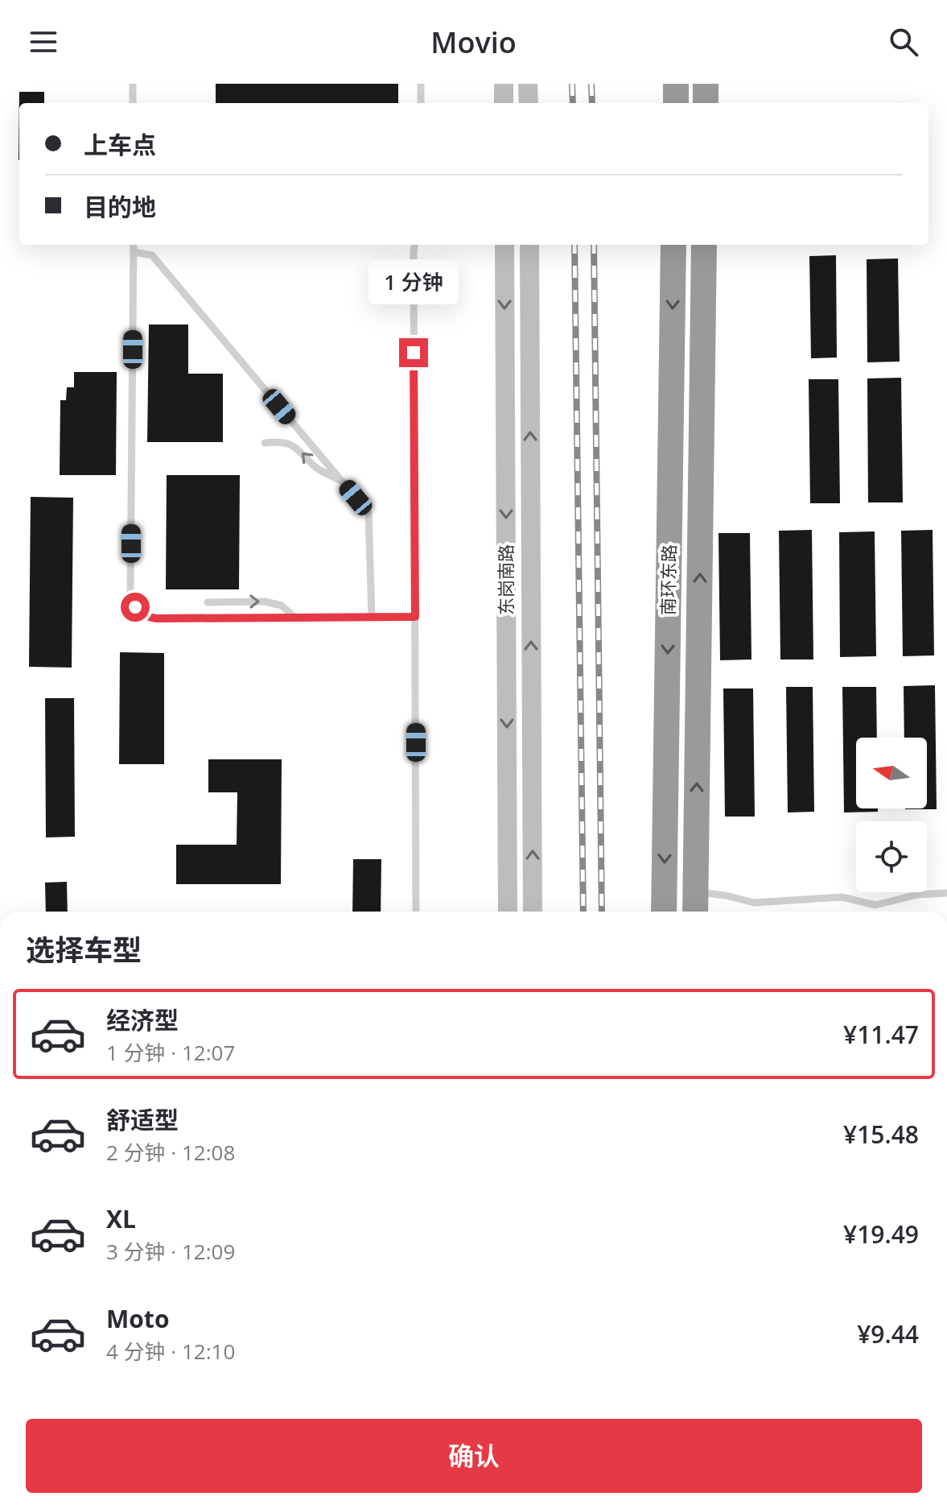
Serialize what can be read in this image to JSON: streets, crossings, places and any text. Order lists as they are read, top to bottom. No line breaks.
{"streets":{"highway":["南环东路"],"street":["东岗南路"]},"north":"left","page":{"header":"Movio","banner":["上车点","目的地"],"bubble":"1 分钟","heading":"选择车型","list":[{"name":"经济型","note":"1 分钟 · 12:07","value":"¥11.47"},{"name":"舒适型","note":"2 分钟 · 12:08","value":"¥15.48"},{"name":"XL","note":"3 分钟 · 12:09","value":"¥19.49"},{"name":"Moto","note":"4 分钟 · 12:10","value":"¥9.44"}],"buttons":"确认"}}
